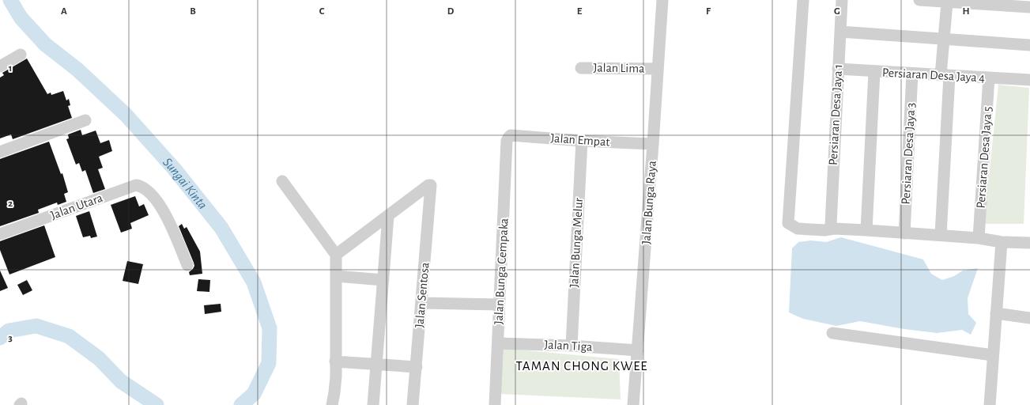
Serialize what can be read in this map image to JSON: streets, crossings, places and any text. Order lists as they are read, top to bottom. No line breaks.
{"streets":{"street":["Jalan Lima","Persiaran Desa Jaya 4","Persiaran Desa Jaya 1","Jalan Empat","Persiaran Desa Jaya 3","Persiaran Desa Jaya 5","Jalan Bunga Raya","Jalan Utara","Jalan Bunga Melur","Jalan Bunga Cempaka","Jalan Sentosa","Jalan Tiga"]},"crossings":[["Jalan Lima","Jalan Bunga Raya"],["Persiaran Desa Jaya 4","Persiaran Desa Jaya 1"],["Persiaran Desa Jaya 4","Persiaran Desa Jaya 3"],["Persiaran Desa Jaya 4","Persiaran Desa Jaya 5"],["Jalan Empat","Jalan Bunga Raya"],["Jalan Empat","Jalan Bunga Melur"],["Jalan Empat","Jalan Bunga Cempaka"],["Jalan Bunga Raya","Jalan Tiga"],["Jalan Bunga Melur","Jalan Tiga"],["Jalan Bunga Cempaka","Jalan Tiga"]],"districts":["TAMAN CHONG KWEE"],"water":["Sungai Kinta"],"grid":{"columns":["A","B","C","D","E","F","G","H"],"rows":["1","2","3"]}}
